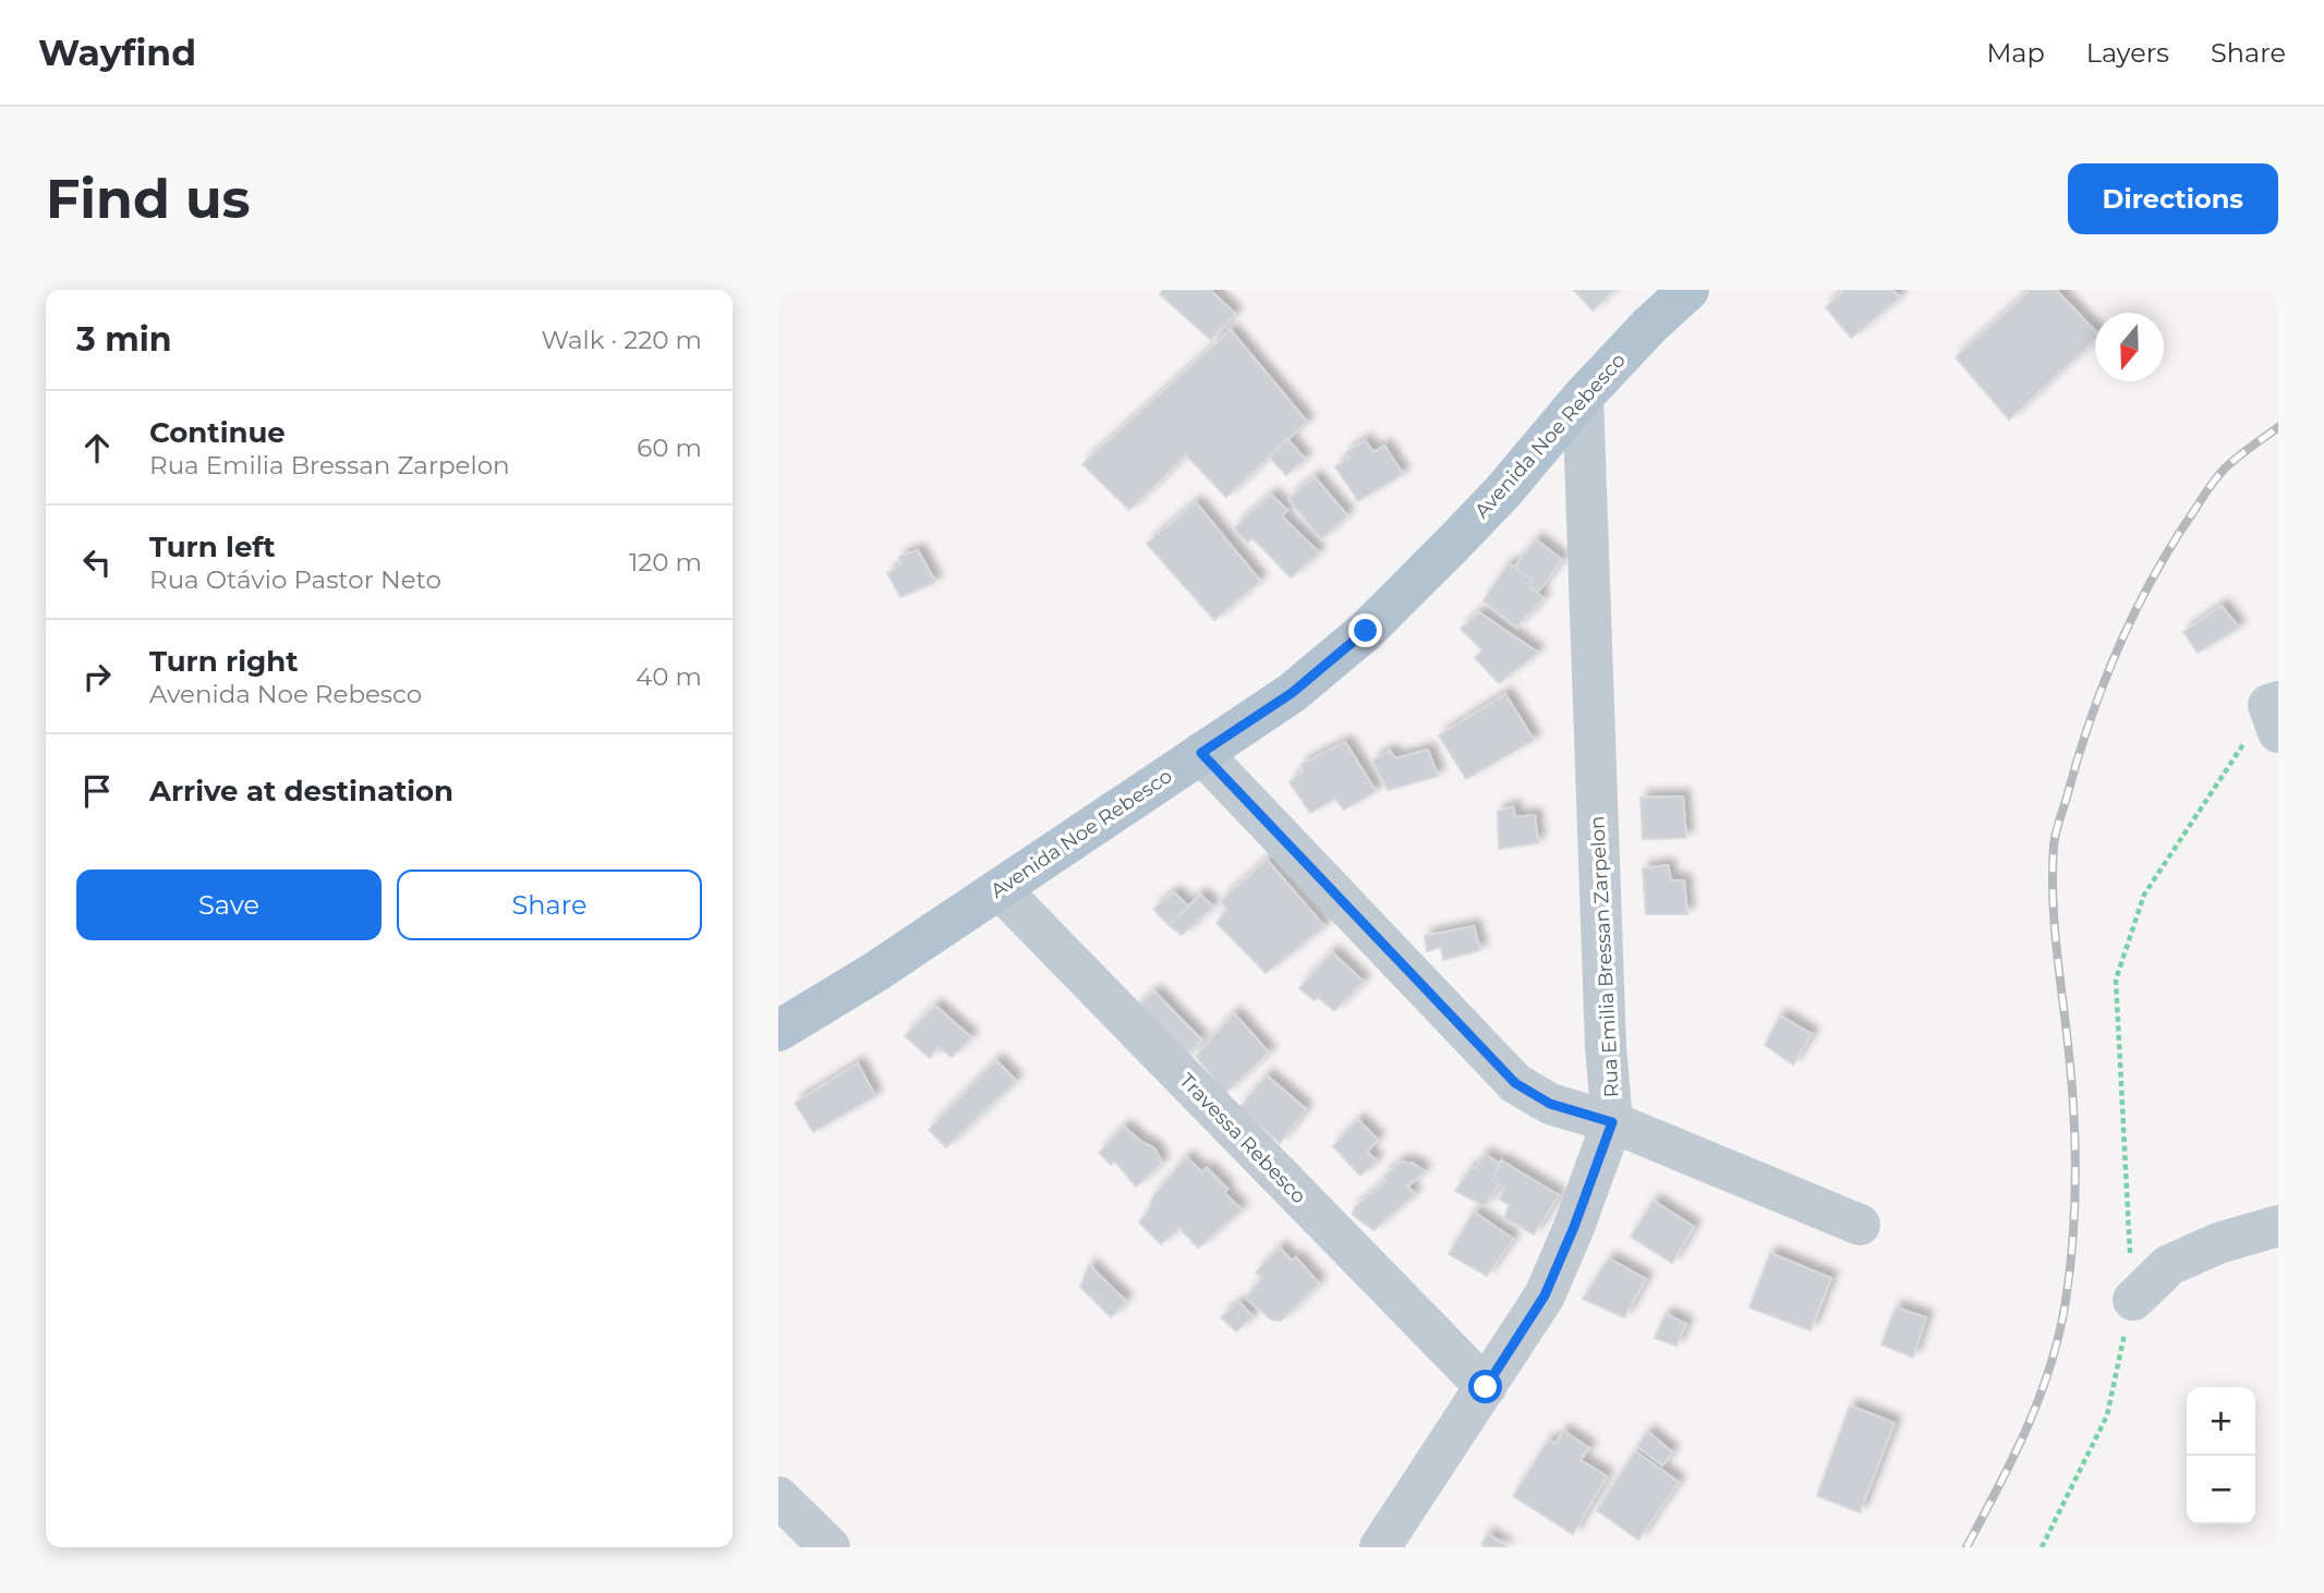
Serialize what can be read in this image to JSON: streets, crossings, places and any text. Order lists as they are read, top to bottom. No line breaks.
{"streets":{"main road":["Avenida Noe Rebesco"],"street":["Rua Emilia Bressan Zarpelon","Travessa Rebesco"]},"crossings":[["Avenida Noe Rebesco","Rua Emilia Bressan Zarpelon"],["Avenida Noe Rebesco","Travessa Rebesco"],["Rua Emilia Bressan Zarpelon","Travessa Rebesco"]],"north":"bottom","page":{"header":"Wayfind","nav":["Map","Layers","Share"],"buttons":["Directions",["Save","Share"]],"title":"Find us","heading":["3 min","Walk · 220 m"],"list":[["Continue","Rua Emilia Bressan Zarpelon","60 m"],["Turn left","Rua Otávio Pastor Neto","120 m"],["Turn right","Avenida Noe Rebesco","40 m"],"Arrive at destination"],"map_buttons":["+","−"]}}
